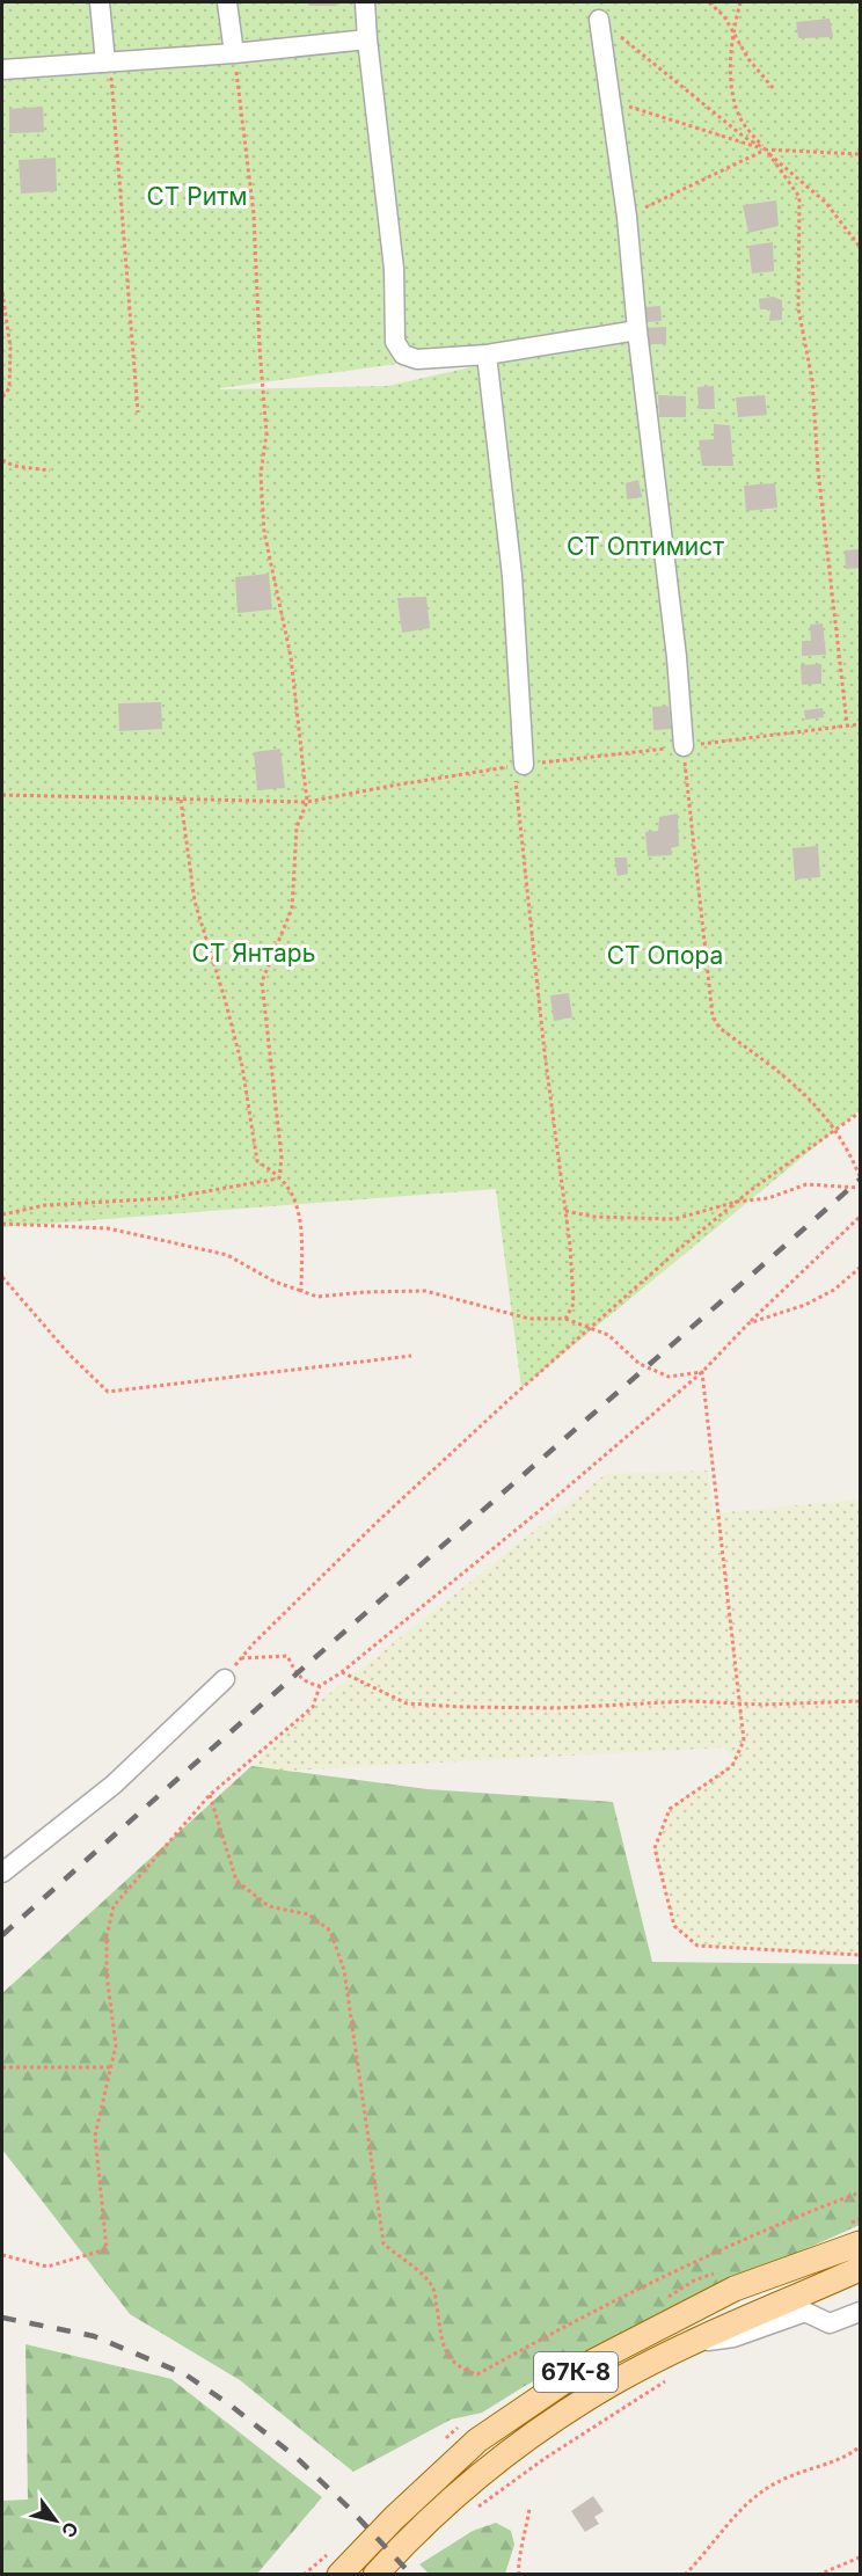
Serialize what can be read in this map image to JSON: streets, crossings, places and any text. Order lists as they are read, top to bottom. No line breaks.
{"streets":{"main road":["67К-8"]},"parks":["СТ Ритм","СТ Оптимист","СТ Янтарь","СТ Опора"],"north":"bottom right"}
